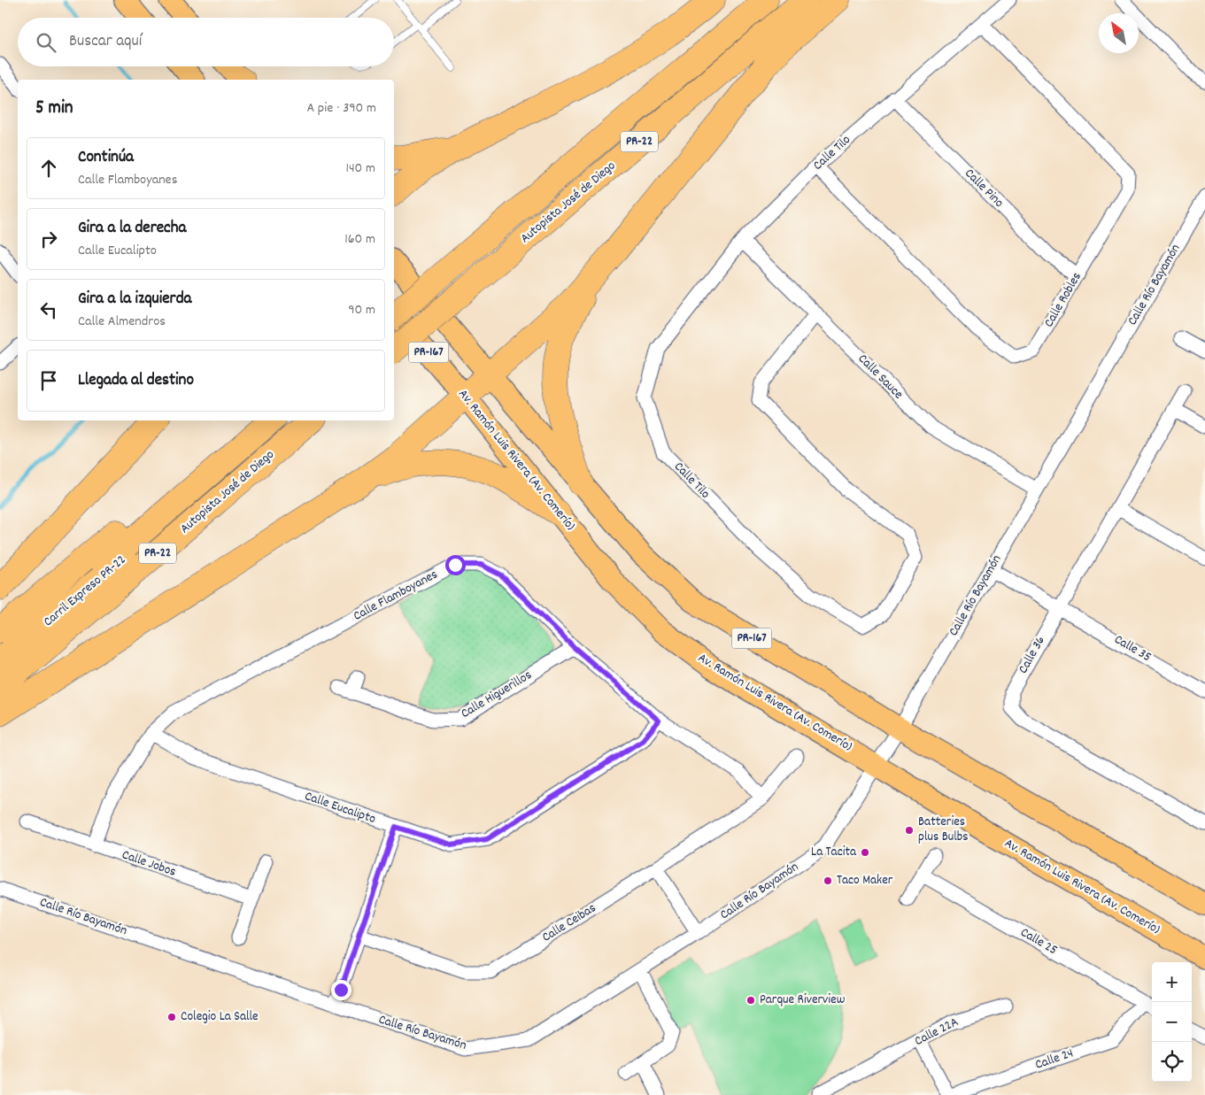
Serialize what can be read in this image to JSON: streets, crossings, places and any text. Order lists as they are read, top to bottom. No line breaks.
{"streets":{"highway":["PR-22","Autopista José de Diego","Carril Expreso PR-22"],"main road":["PR-167","Av. Ramón Luis Rivera (Av. Comerío)"],"street":["Calle Tilo","Calle Pino","Calle Río Bayamón","Calle Robles","Calle Sauce","Calle Flamboyanes","Calle 35","Calle 36","Calle Higuerillos","Calle Eucalipto","Calle Jobos","Calle Ceibas","Calle 25","Calle 22A","Calle 24"]},"crossings":[["Calle Tilo","Calle Pino"],["Calle Tilo","Calle Robles"],["Calle Tilo","Calle Sauce"],["Calle Pino","Calle Robles"],["Calle Río Bayamón","PR-167"],["Calle Río Bayamón","Calle Sauce"],["Calle Río Bayamón","Av. Ramón Luis Rivera (Av. Comerío)"],["Calle Río Bayamón","Calle 35"],["Calle Flamboyanes","Calle Higuerillos"],["Calle Flamboyanes","Calle Eucalipto"],["Calle Flamboyanes","Calle Jobos"],["Calle Flamboyanes","Calle Ceibas"],["Calle 35","Calle 36"],["Calle 25","Calle 24"]],"places":["Batteries plus Bulbs","La Tacita","Taco Maker","Parque Riverview","Colegio La Salle"],"north":"top left","page":{"search":"Buscar aquí","heading":["5 min","A pie · 390 m"],"list":[["Continúa","Calle Flamboyanes","140 m"],["Gira a la derecha","Calle Eucalipto","160 m"],["Gira a la izquierda","Calle Almendros","90 m"],"Llegada al destino"],"map_buttons":["+","−"]}}
